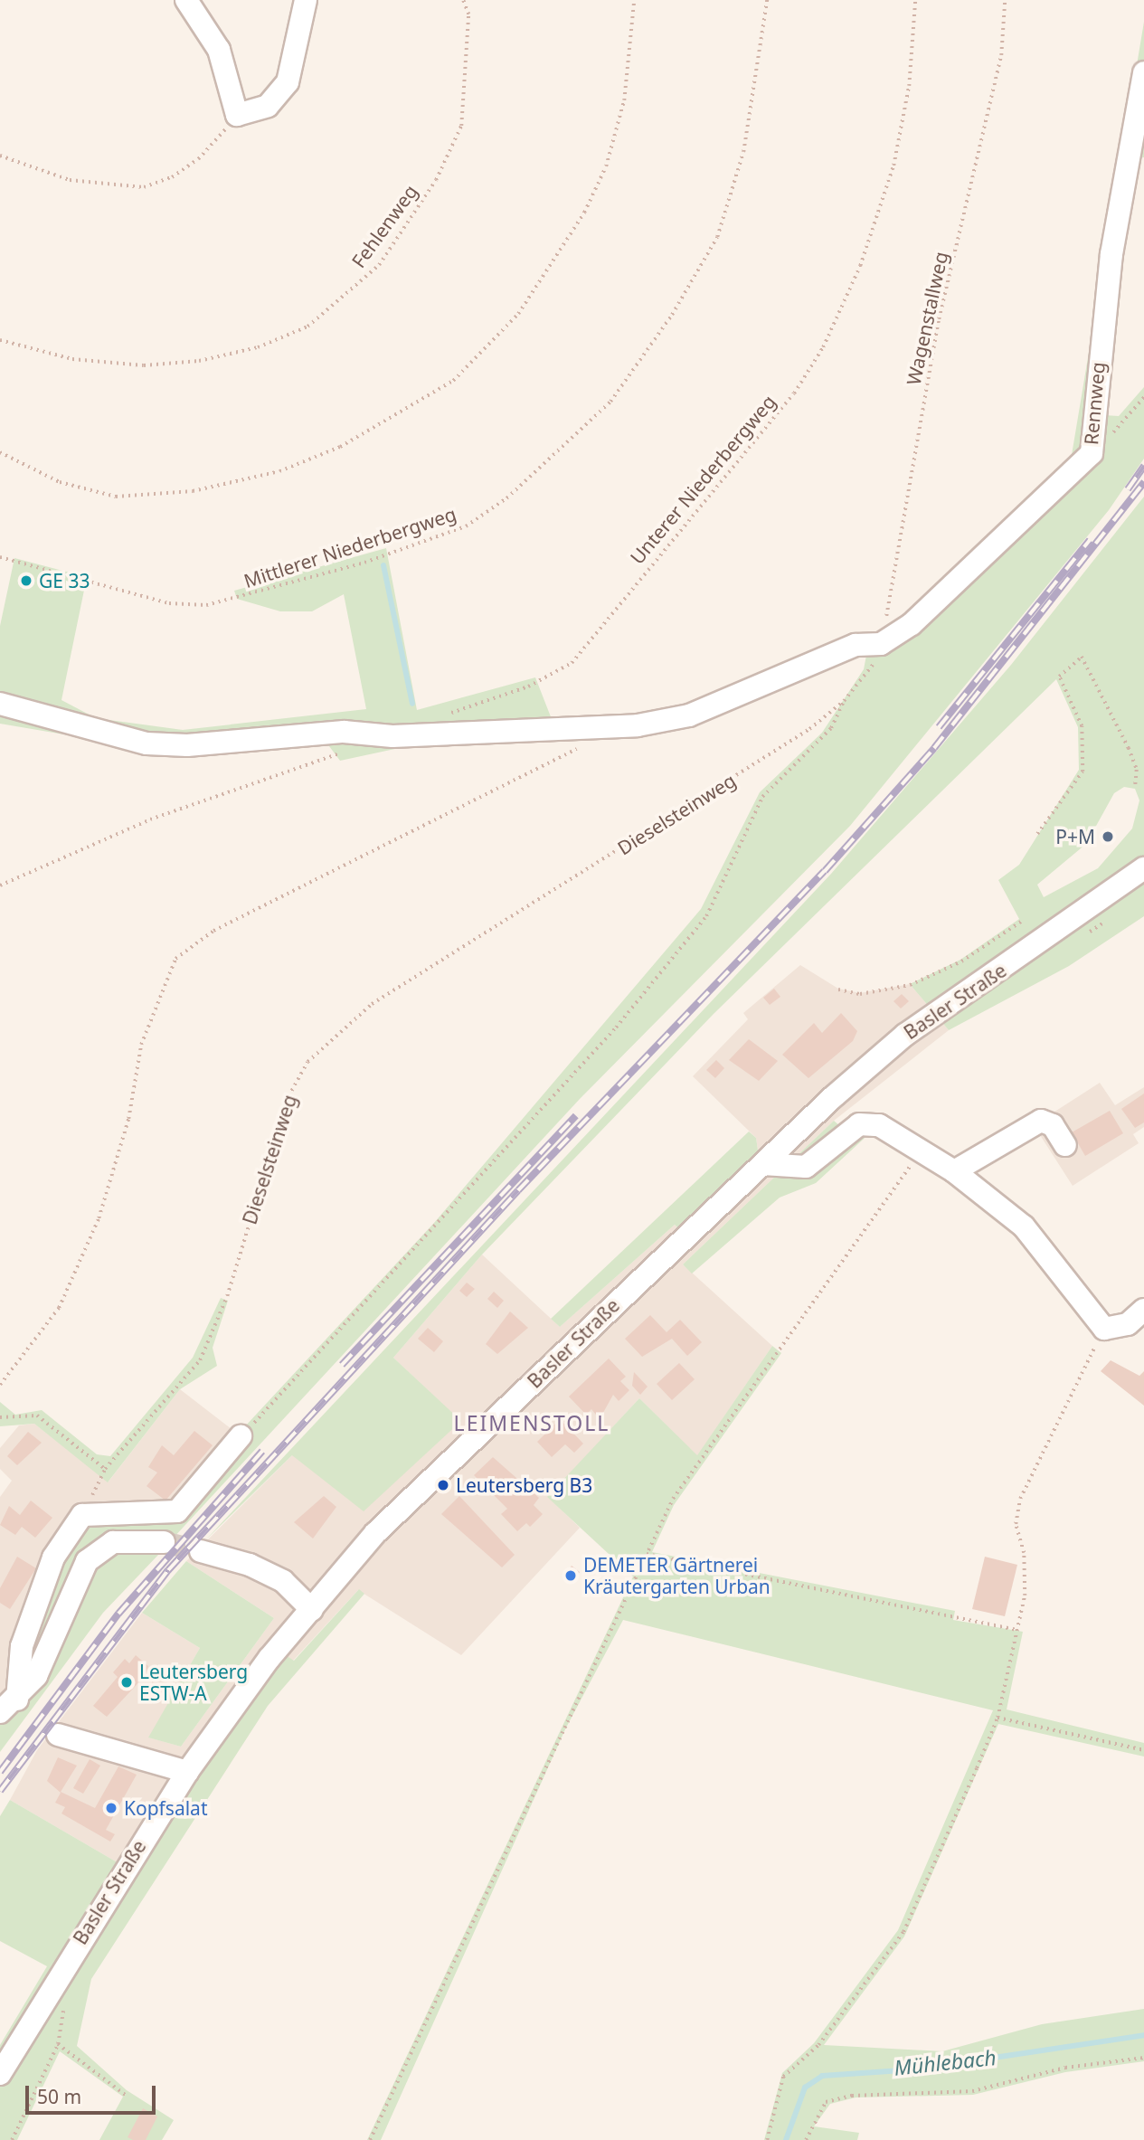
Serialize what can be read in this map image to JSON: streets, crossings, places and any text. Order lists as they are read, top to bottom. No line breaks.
{"streets":{"street":["Rennweg","Basler Straße"],"path":["Fehlenweg","Wagenstallweg","Unterer Niederbergweg","Mittlerer Niederbergweg","Dieselsteinweg"]},"crossings":[["Wagenstallweg","Rennweg"],["Wagenstallweg","Dieselsteinweg"]],"districts":["LEIMENSTOLL"],"water":["Mühlebach"],"places":["GE 33","P+M","Leutersberg B3","DEMETER Gärtnerei Kräutergarten Urban","Leutersberg ESTW-A","Kopfsalat"],"scale_bar":"50 m"}
